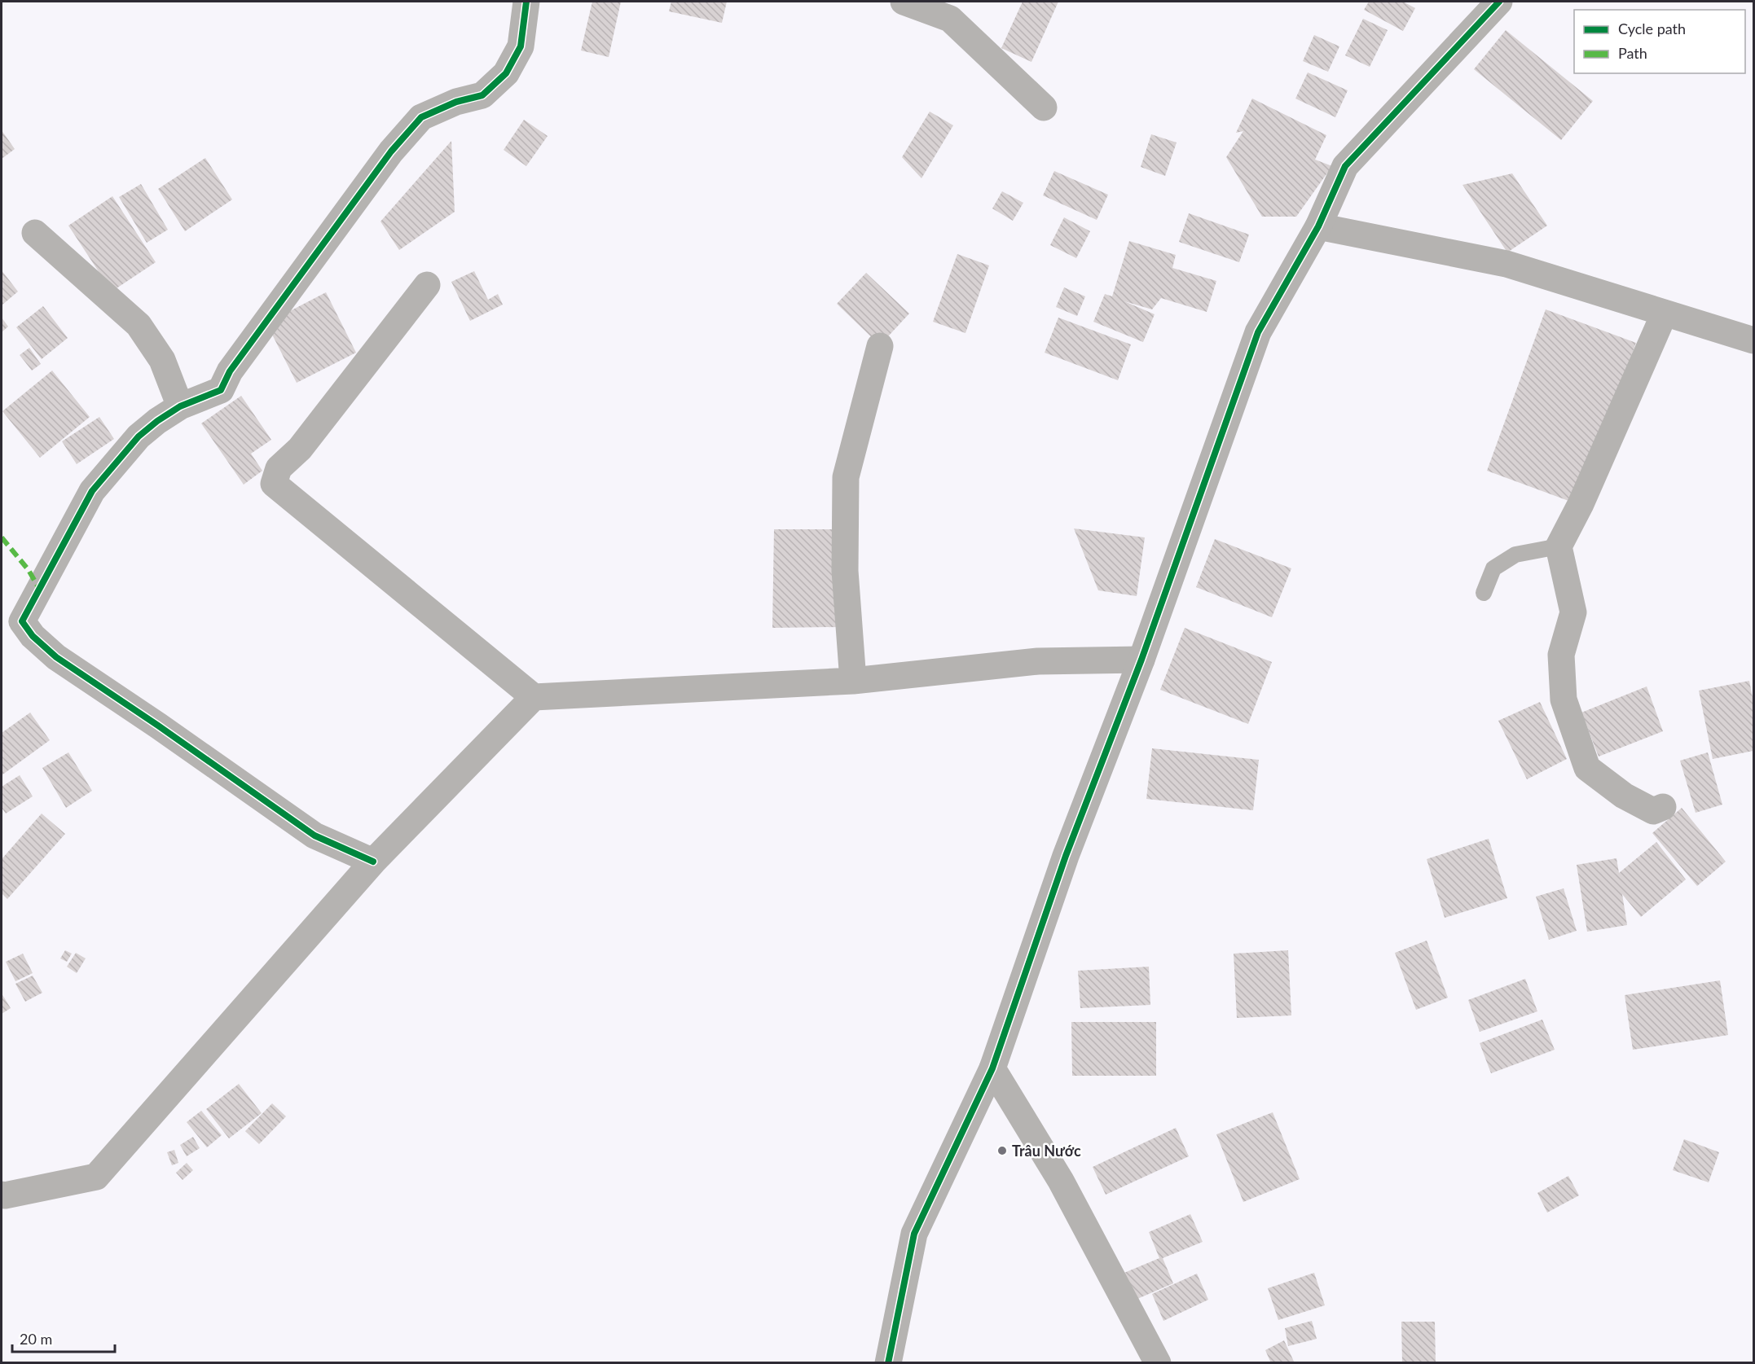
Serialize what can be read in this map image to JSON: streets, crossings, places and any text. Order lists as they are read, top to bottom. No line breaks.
{"places":["Trâu Nước"],"legend":["Cycle path","Path"],"scale_bar":"20 m"}
